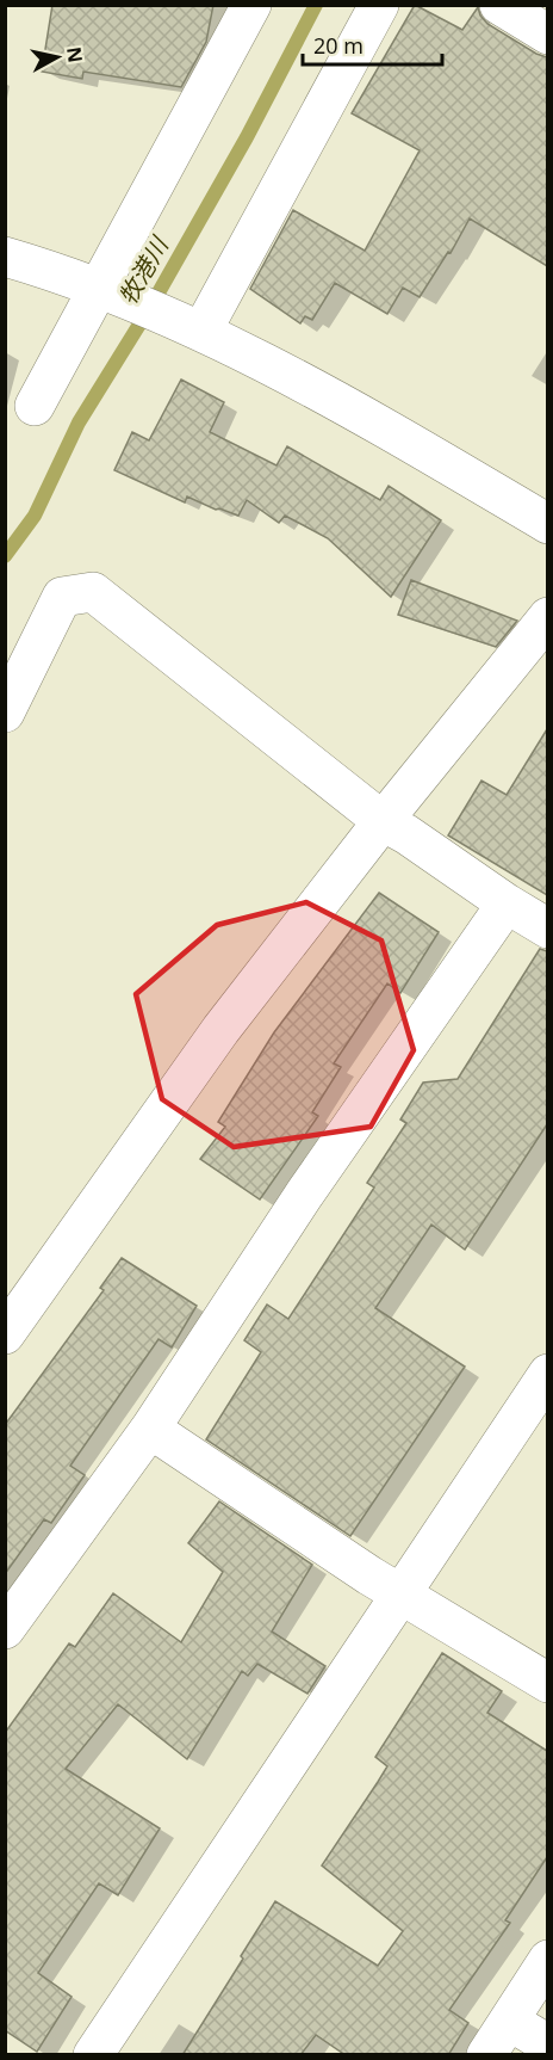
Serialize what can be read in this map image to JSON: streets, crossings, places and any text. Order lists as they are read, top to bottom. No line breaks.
{"water":["牧港川"],"scale_bar":"20 m","north":"right"}
